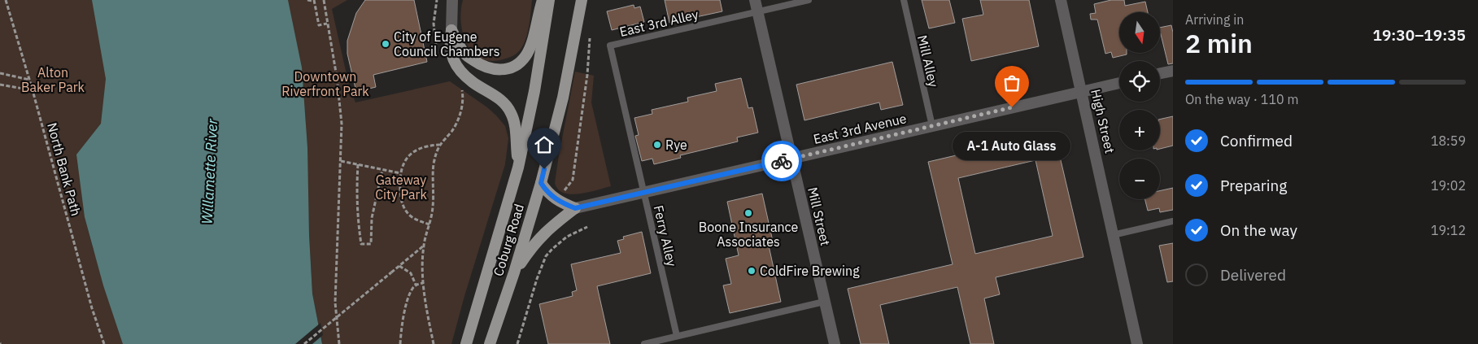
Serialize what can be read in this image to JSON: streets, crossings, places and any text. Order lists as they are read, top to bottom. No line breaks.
{"streets":{"main road":["Coburg Road"],"street":["High Street","East 3rd Avenue","Mill Street"],"lane":["East 3rd Alley","Mill Alley","Ferry Alley"],"path":["North Bank Path"]},"crossings":[["East 3rd Alley","Mill Street"],["East 3rd Alley","Ferry Alley"],["Mill Alley","East 3rd Avenue"],["High Street","East 3rd Avenue"],["East 3rd Avenue","Mill Street"],["East 3rd Avenue","Ferry Alley"]],"water":["Willamette River"],"parks":["Alton Baker Park","Downtown Riverfront Park","Gateway City Park"],"places":["City of Eugene Council Chambers","A-1 Auto Glass","Rye","Boone Insurance Associates","ColdFire Brewing"],"north":"bottom","page":{"heading":["2 min","Arriving in","19:30–19:35"],"map_buttons":["+","−"],"bar":"On the way · 110 m","list":[["Confirmed","18:59"],["Preparing","19:02"],["On the way","19:12"],"Delivered"],"bubble":"A-1 Auto Glass"}}
